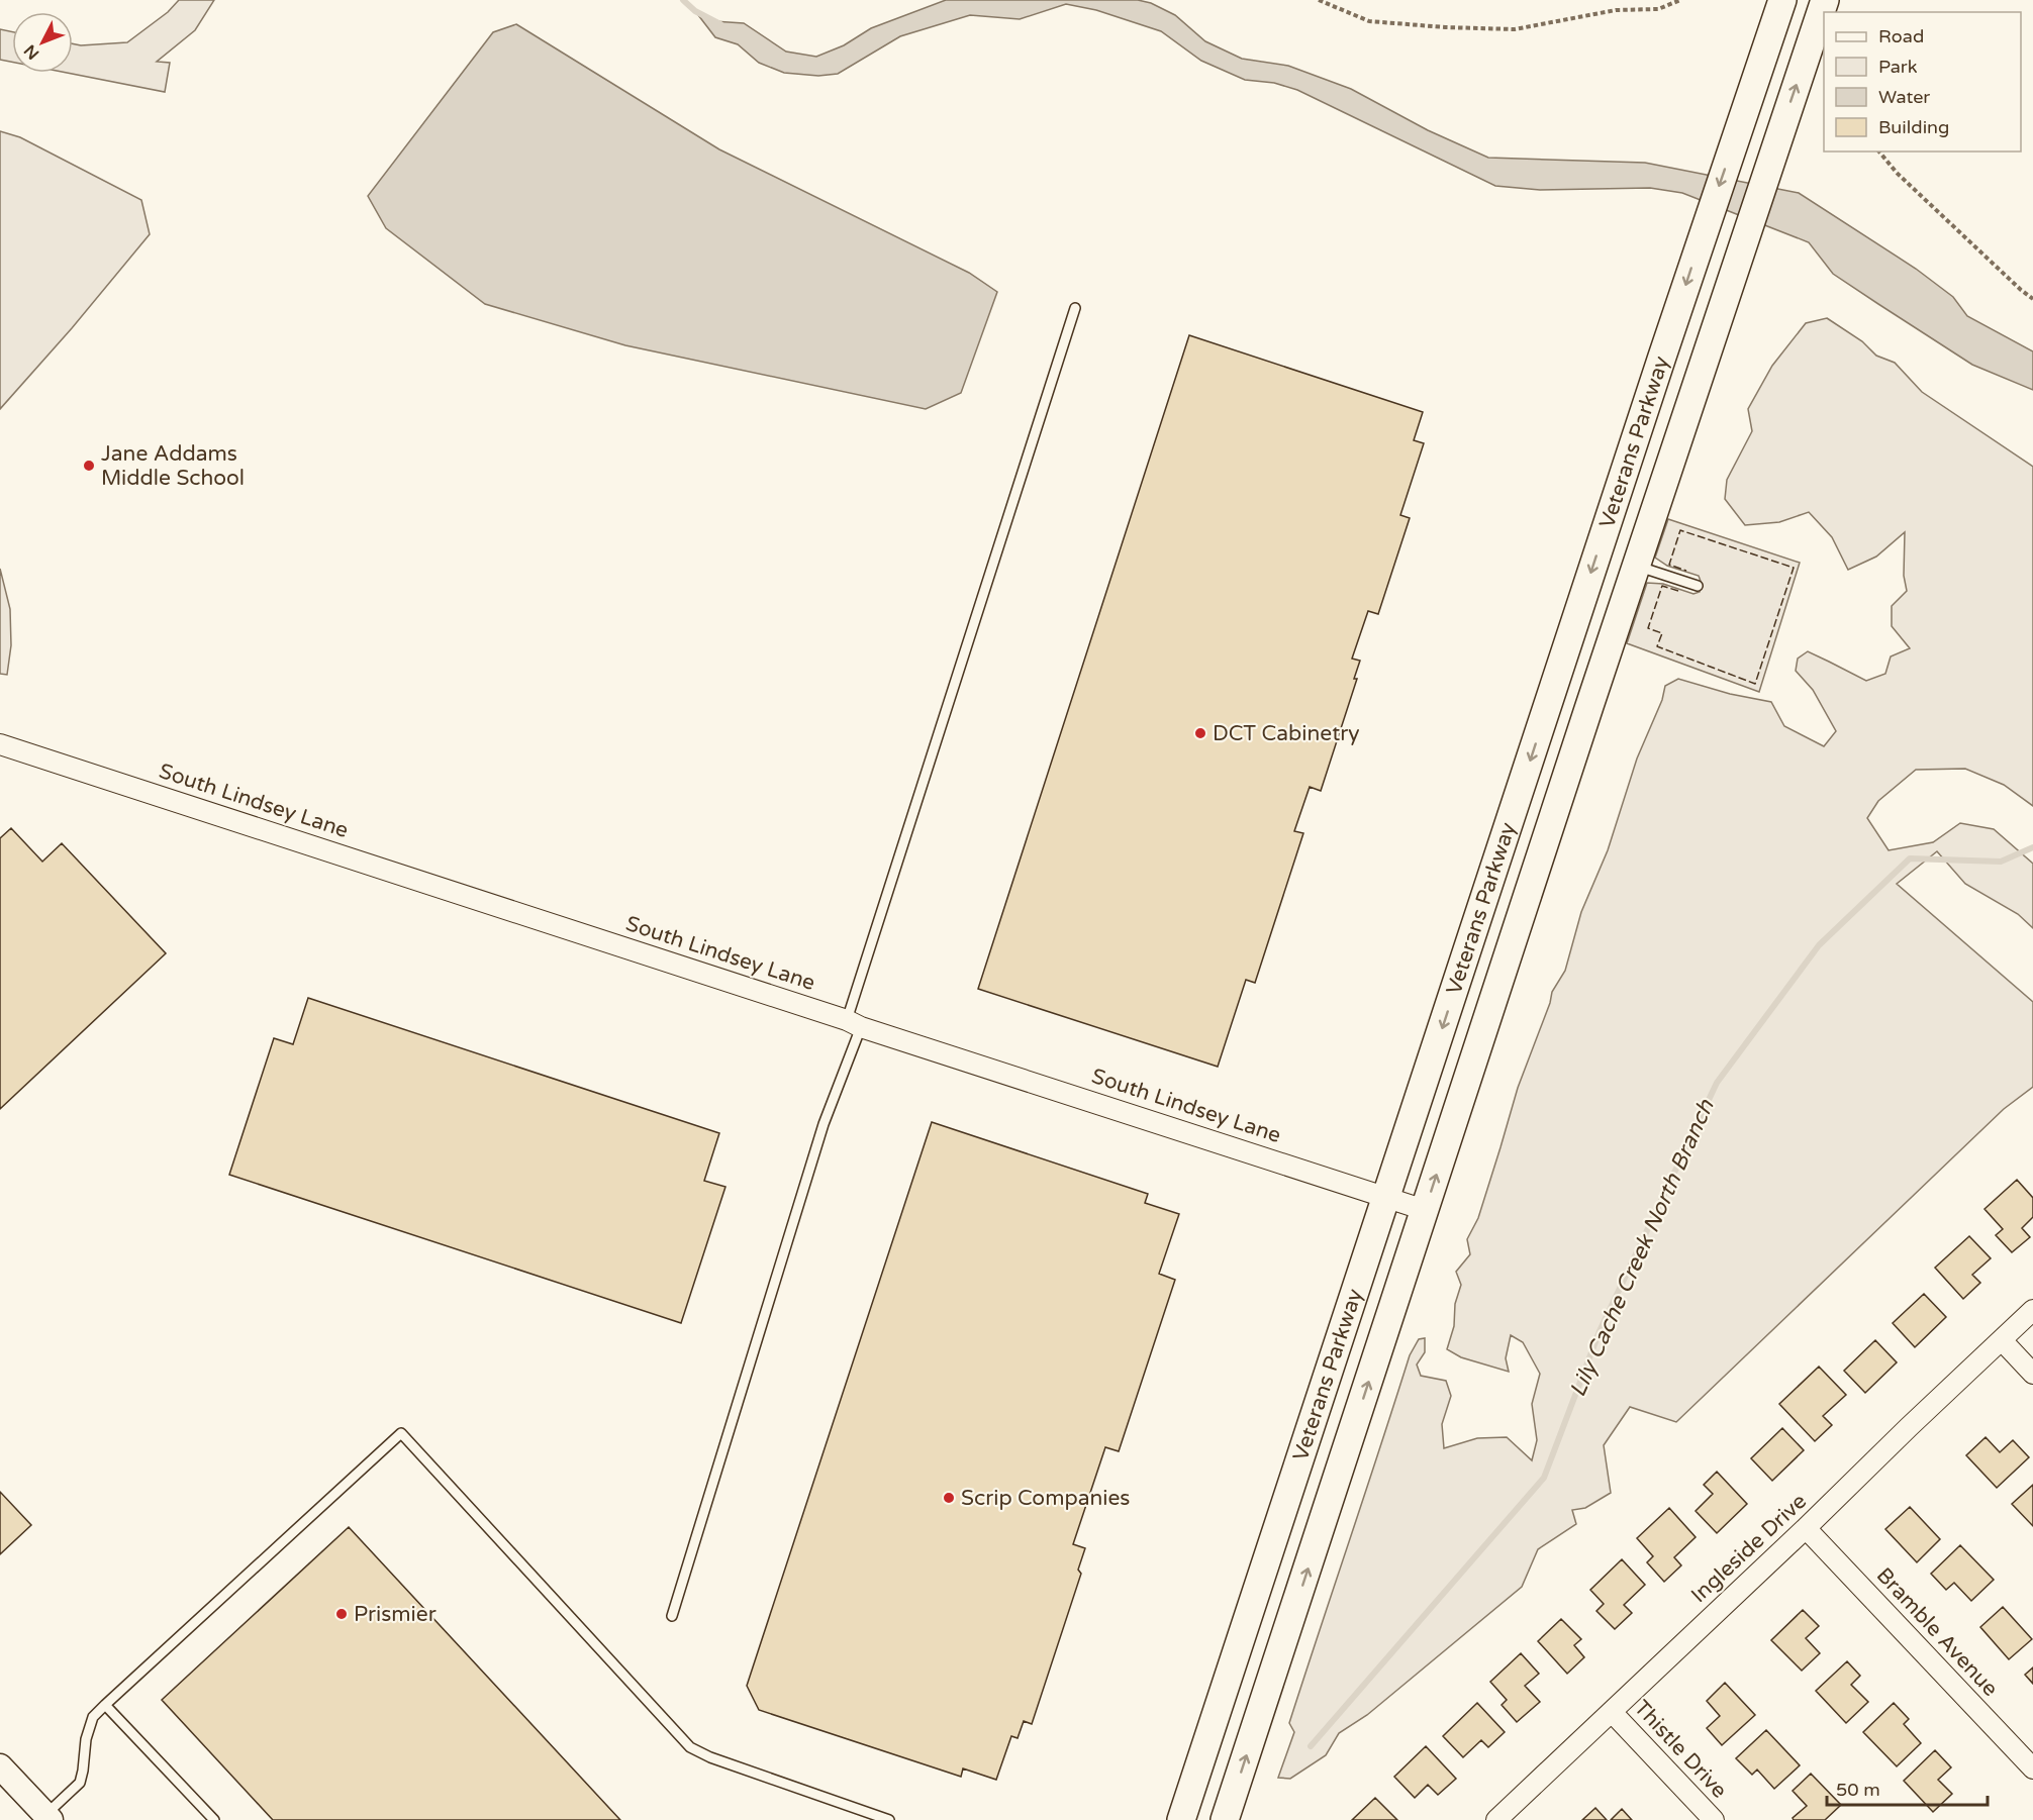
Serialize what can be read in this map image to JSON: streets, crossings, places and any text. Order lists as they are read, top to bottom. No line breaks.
{"streets":{"main road":["Veterans Parkway"],"street":["South Lindsey Lane","Ingleside Drive","Bramble Avenue","Thistle Drive"]},"crossings":[["Veterans Parkway","South Lindsey Lane"],["Ingleside Drive","Bramble Avenue"],["Ingleside Drive","Thistle Drive"]],"water":["Lily Cache Creek North Branch"],"places":["Jane Addams Middle School","DCT Cabinetry","Scrip Companies","Prismier"],"legend":["Road","Park","Water","Building"],"scale_bar":"50 m","north":"bottom left"}
